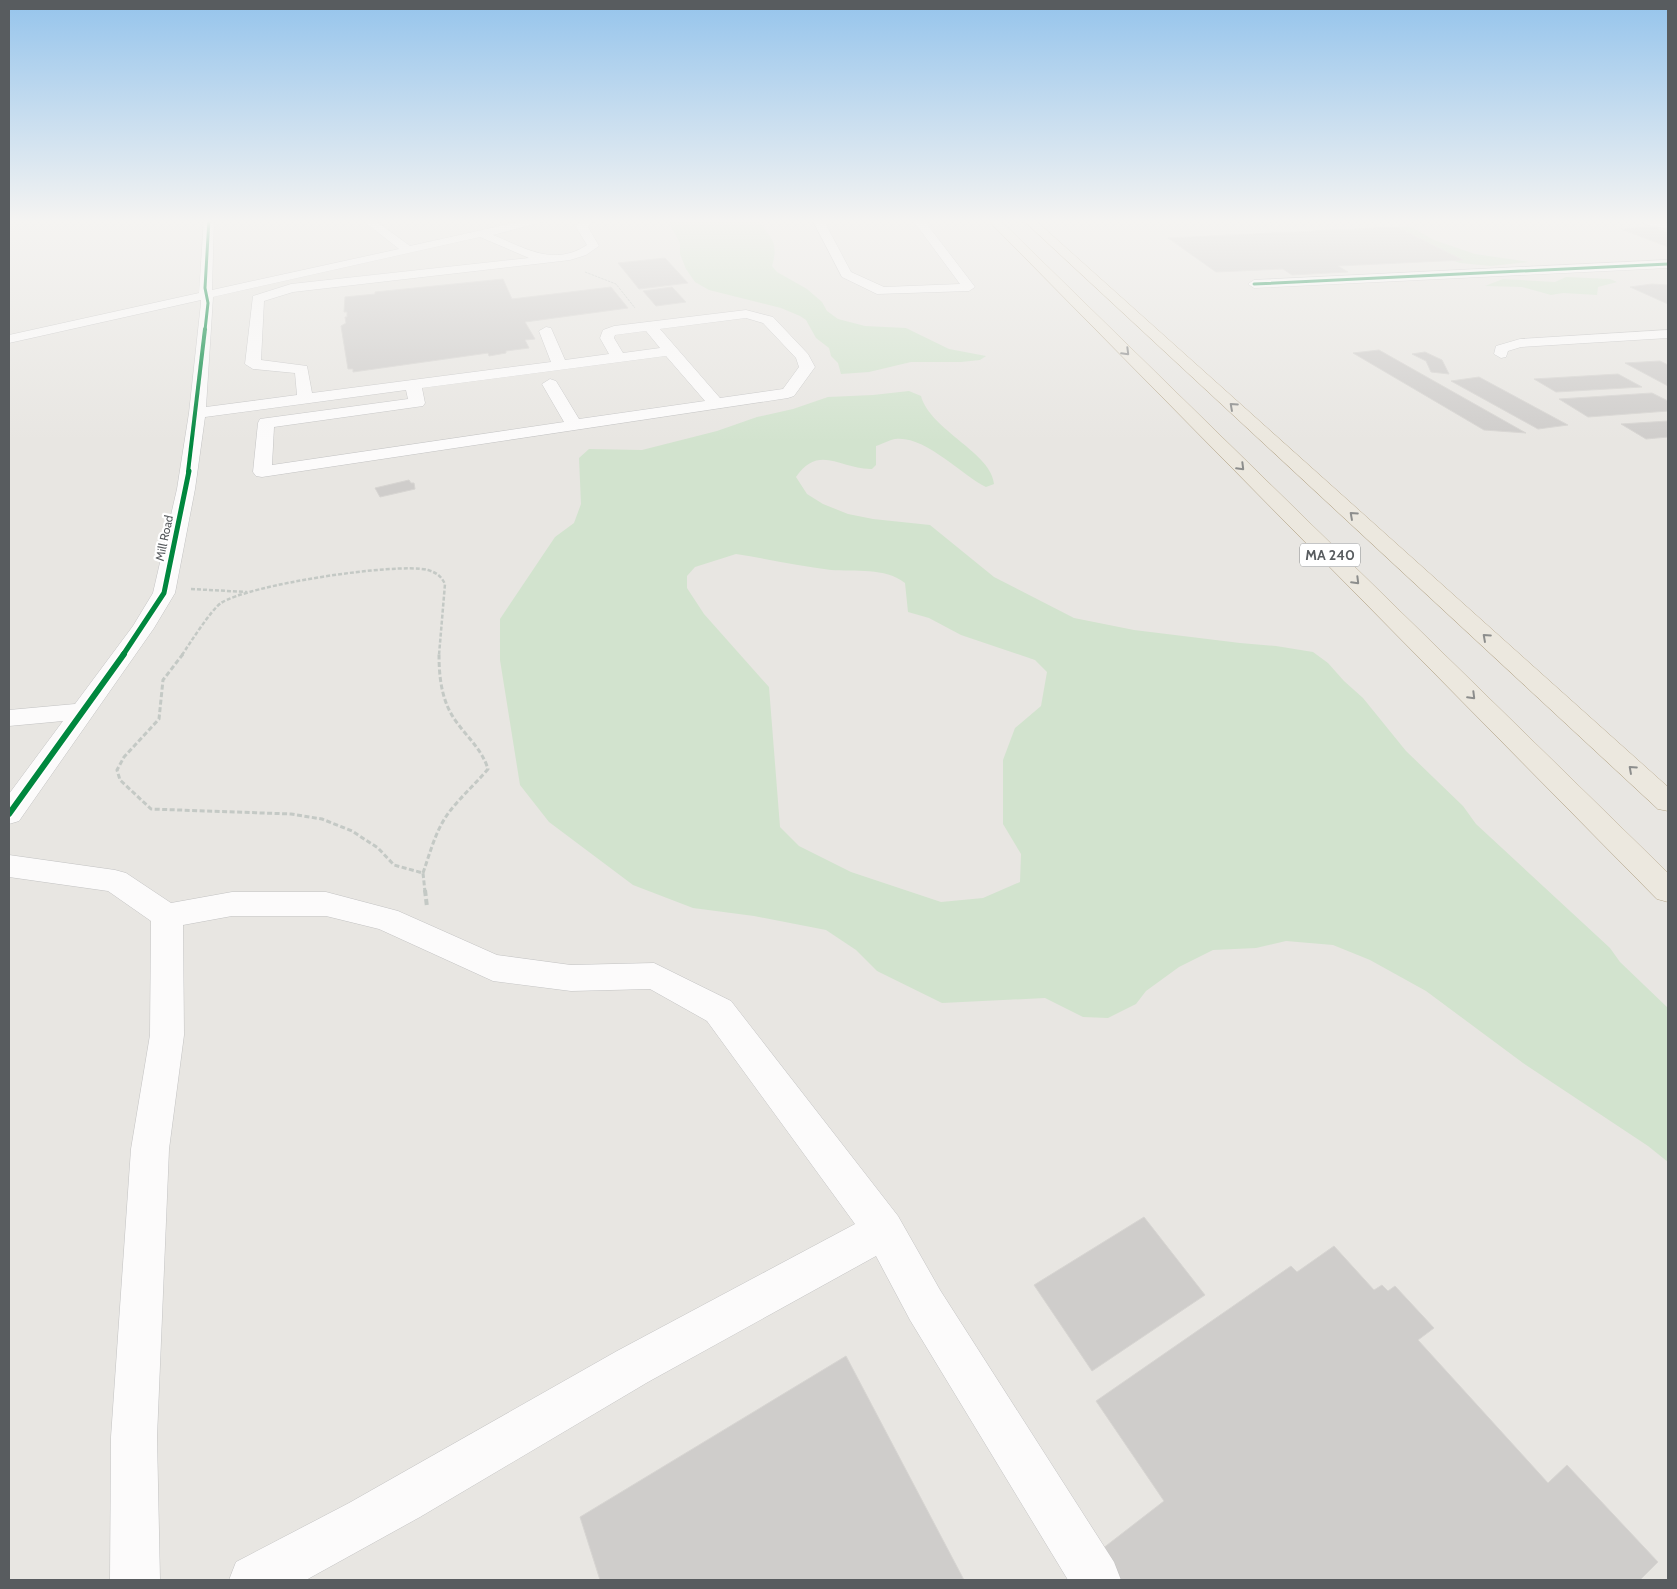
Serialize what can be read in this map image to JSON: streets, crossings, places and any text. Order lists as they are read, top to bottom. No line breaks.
{"streets":{"highway":["MA 240"],"street":["Mill Road"]}}
